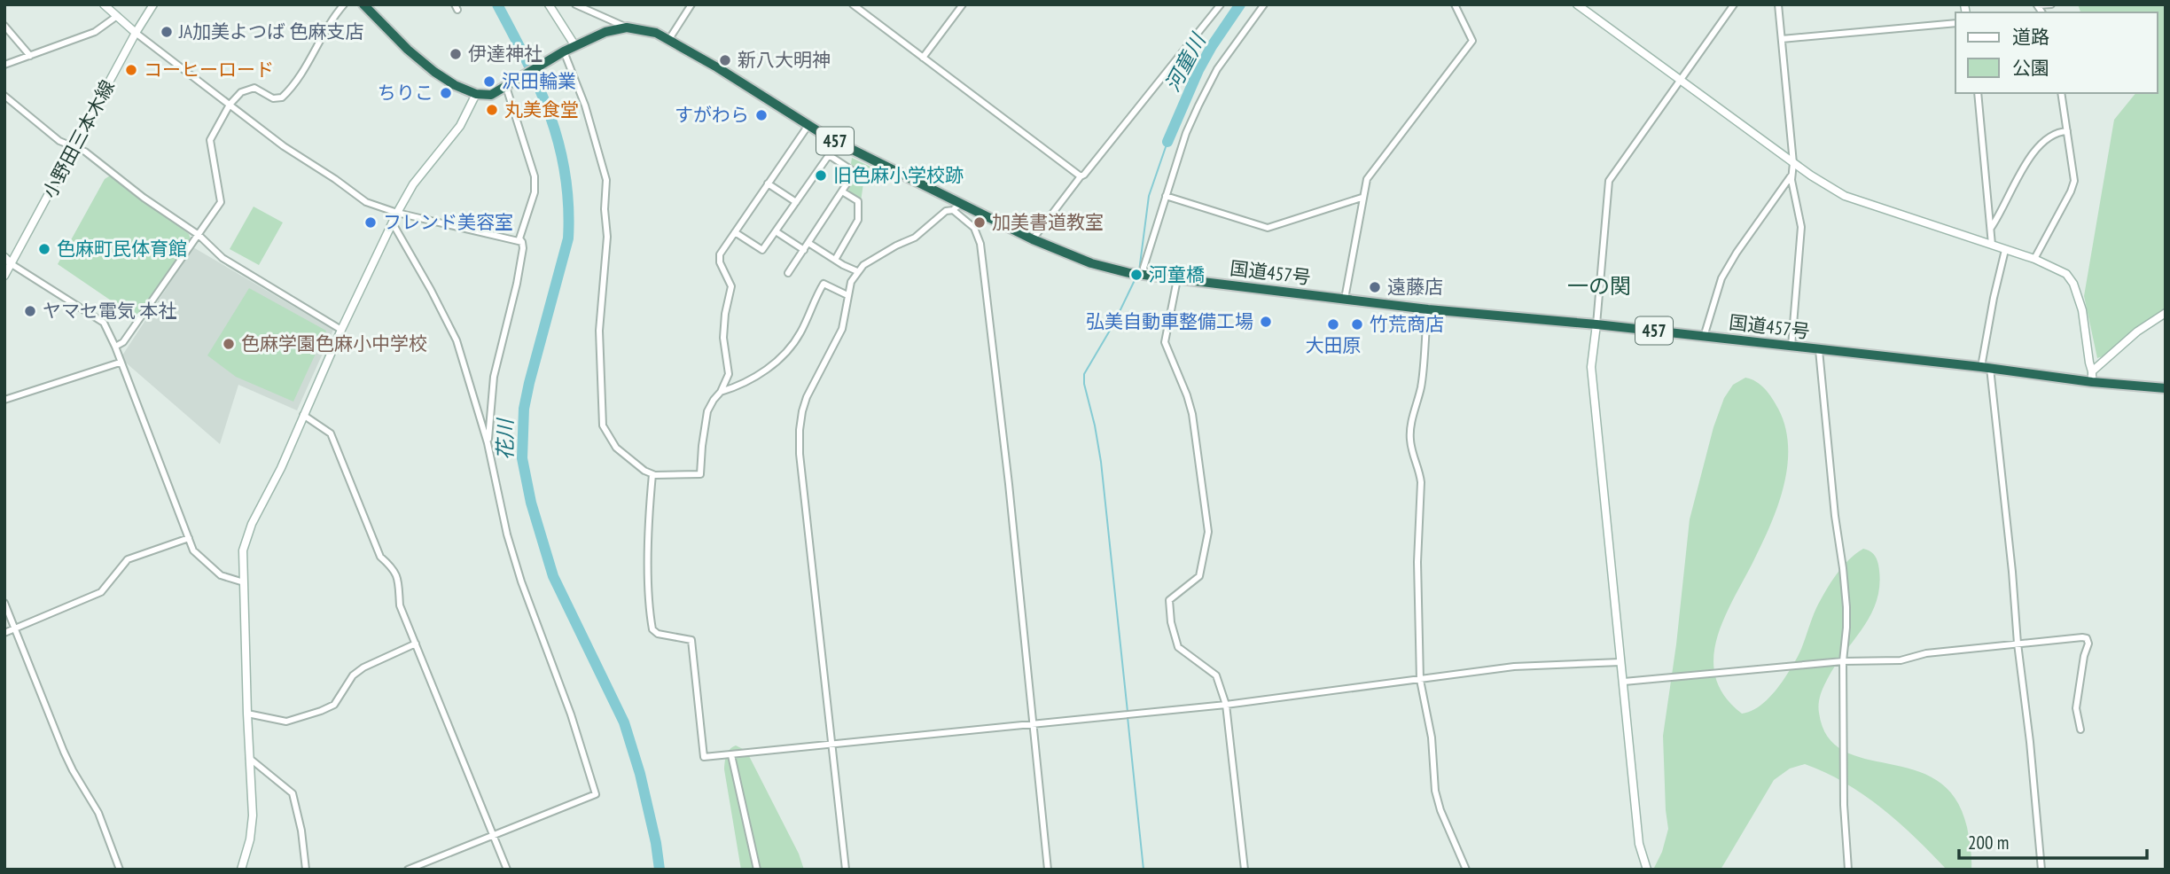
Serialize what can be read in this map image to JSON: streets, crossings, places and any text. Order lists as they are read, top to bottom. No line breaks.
{"streets":{"highway":["457","国道457号"],"street":["小野田三本木線"]},"districts":["一の関"],"water":["河童川","花川"],"places":["JA加美よつば 色麻支店","伊達神社","新八大明神","コーヒーロード","沢田輪業","ちりこ","丸美食堂","すがわら","旧色麻小学校跡","フレンド美容室","加美書道教室","色麻町民体育館","河童橋","遠藤店","ヤマセ電気 本社","弘美自動車整備工場","大田原","竹荒商店","色麻学園色麻小中学校"],"legend":["道路","公園"],"scale_bar":"200 m"}
